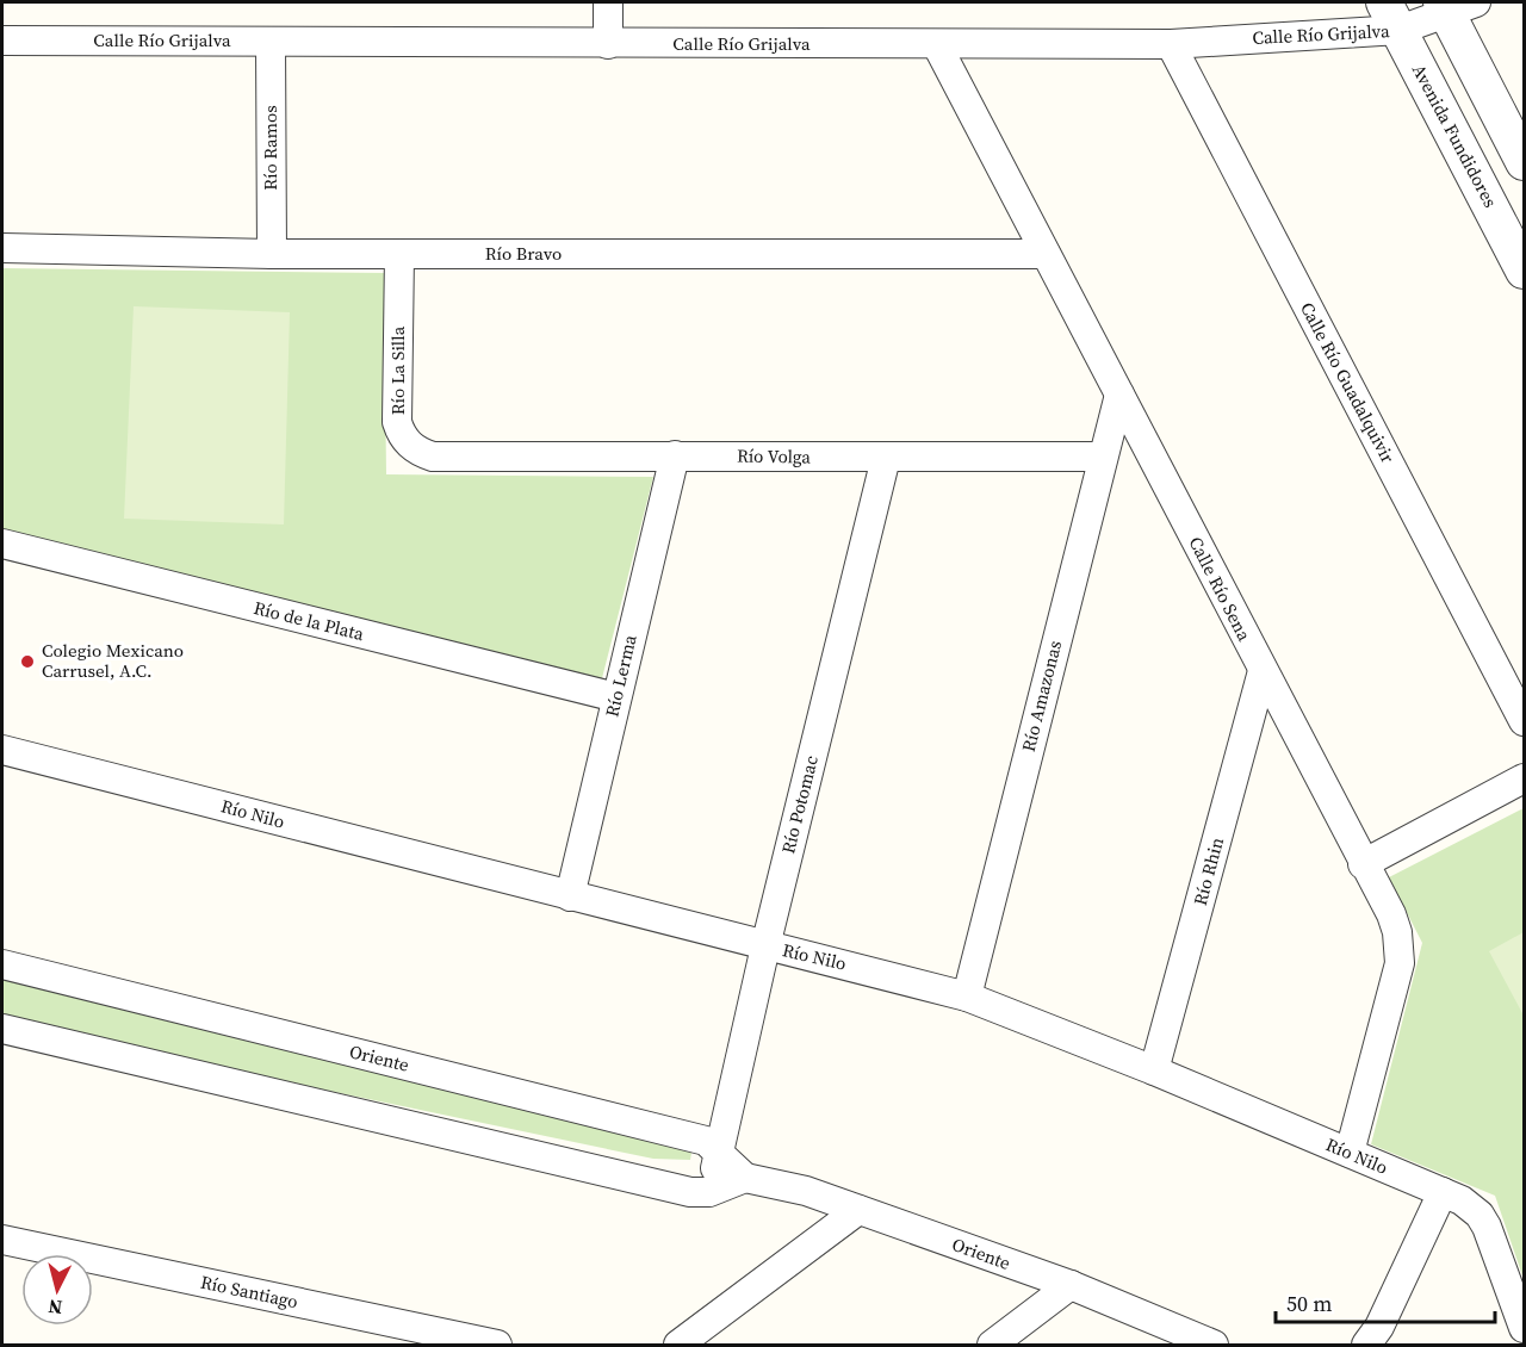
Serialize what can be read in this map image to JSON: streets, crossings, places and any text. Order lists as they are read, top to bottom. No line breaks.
{"streets":{"street":["Calle Río Grijalva","Avenida Fundidores","Río Ramos","Río Bravo","Río La Silla","Calle Río Guadalquivir","Río Volga","Calle Río Sena","Río de la Plata","Río Lerma","Río Amazonas","Río Potomac","Río Nilo","Río Rhin","Oriente","Río Santiago"]},"crossings":[["Calle Río Grijalva","Avenida Fundidores"],["Calle Río Grijalva","Río Ramos"],["Calle Río Grijalva","Calle Río Guadalquivir"],["Calle Río Grijalva","Calle Río Sena"],["Río Ramos","Río Bravo"],["Río Bravo","Río La Silla"],["Río Bravo","Calle Río Sena"],["Río La Silla","Río Volga"],["Río Volga","Río Lerma"],["Río Volga","Río Amazonas"],["Río Volga","Río Potomac"],["Calle Río Sena","Río Amazonas"],["Calle Río Sena","Río Nilo"],["Calle Río Sena","Río Rhin"],["Río de la Plata","Río Lerma"],["Río Lerma","Río Nilo"],["Río Amazonas","Río Nilo"],["Río Potomac","Río Nilo"],["Río Potomac","Oriente"],["Río Nilo","Río Rhin"]],"places":["Colegio Mexicano Carrusel, A.C."],"scale_bar":"50 m","north":"bottom"}
